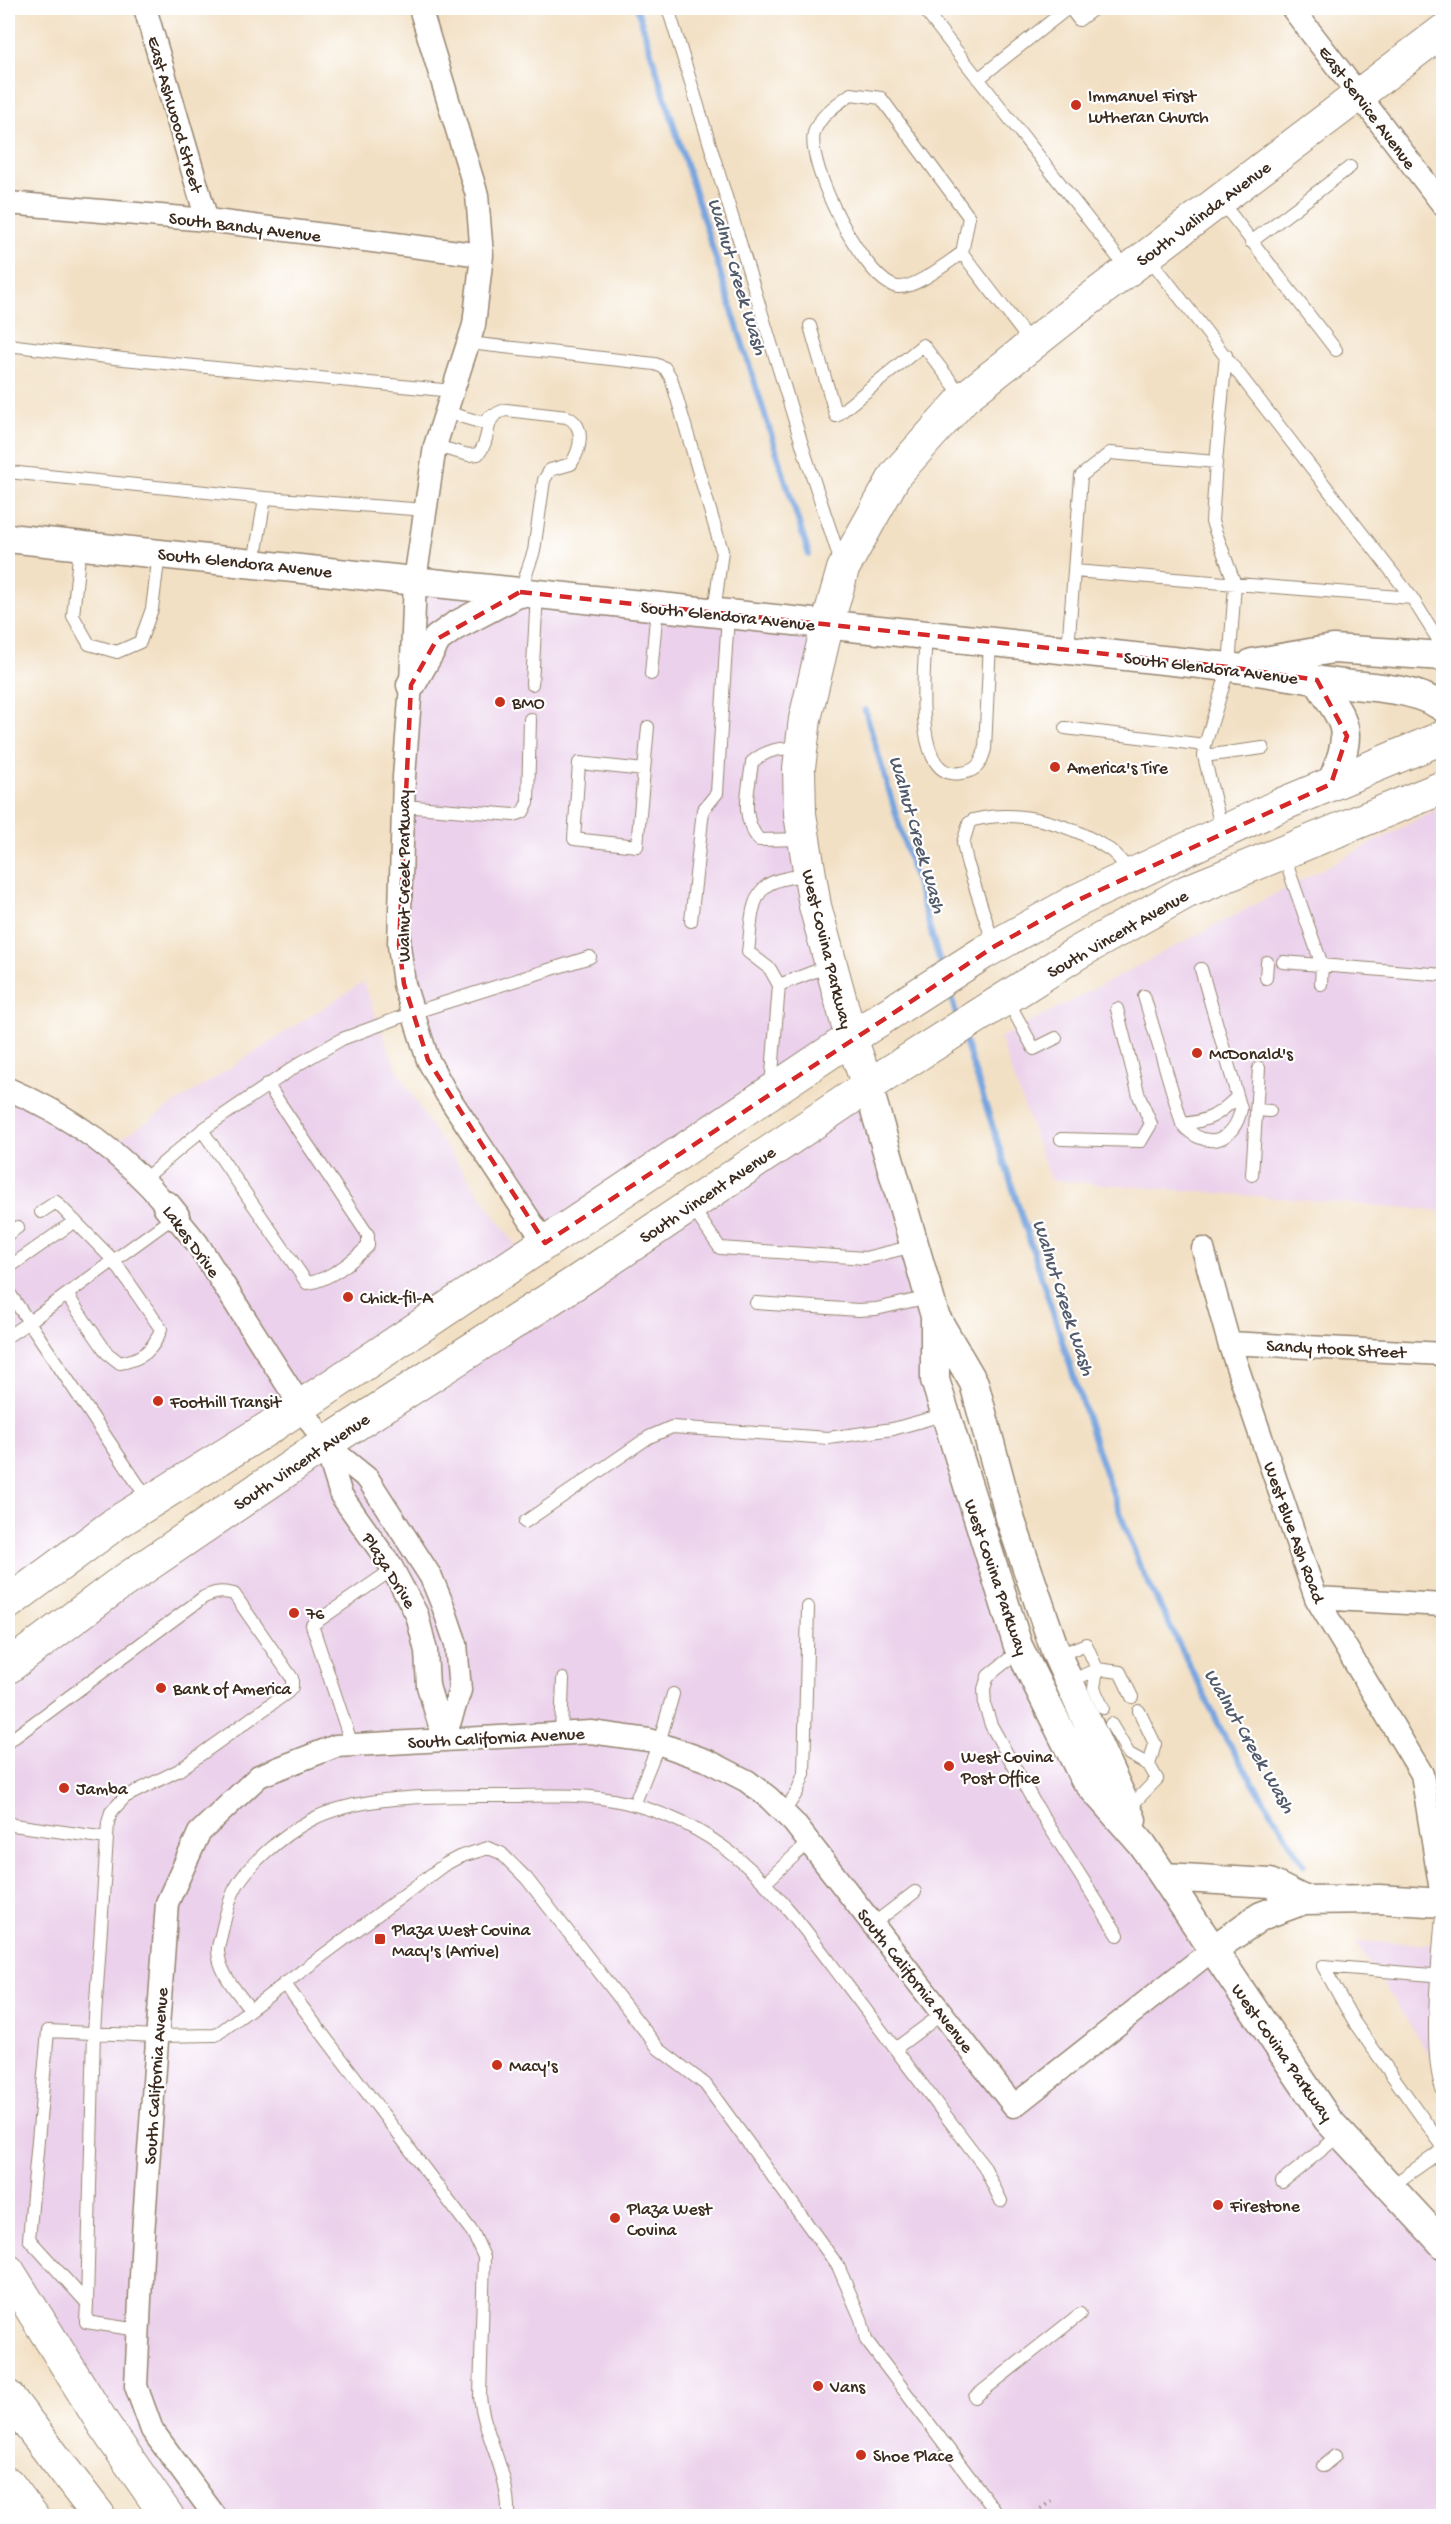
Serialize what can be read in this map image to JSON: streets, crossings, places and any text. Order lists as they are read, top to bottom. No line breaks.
{"streets":{"main road":["South Valinda Avenue","South Vincent Avenue","West Covina Parkway"],"street":["East Service Avenue","East Ashwood Street","South Bandy Avenue","South Glendora Avenue","Walnut Creek Parkway","Lakes Drive","Sandy Hook Street","West Blue Ash Road","Plaza Drive","South California Avenue"]},"crossings":[["East Service Avenue","South Valinda Avenue"],["East Ashwood Street","South Bandy Avenue"],["South Valinda Avenue","West Covina Parkway"],["South Bandy Avenue","Walnut Creek Parkway"],["South Glendora Avenue","Walnut Creek Parkway"],["South Glendora Avenue","West Covina Parkway"],["South Vincent Avenue","West Covina Parkway"],["South Vincent Avenue","Lakes Drive"],["South Vincent Avenue","Plaza Drive"],["West Covina Parkway","South California Avenue"],["Lakes Drive","Plaza Drive"],["Sandy Hook Street","West Blue Ash Road"],["Plaza Drive","South California Avenue"]],"water":["Walnut Creek Wash"],"places":{"other":["Immanuel First Lutheran Church","BMO","America's Tire","McDonald's","Chick-fil-A","Foothill Transit","76","Bank of America","West Covina Post Office","Jamba","Macy's","Firestone","Plaza West Covina","Vans","Shoe Place"],"transit":["Plaza West Covina Macy's (Arrive)"]}}
